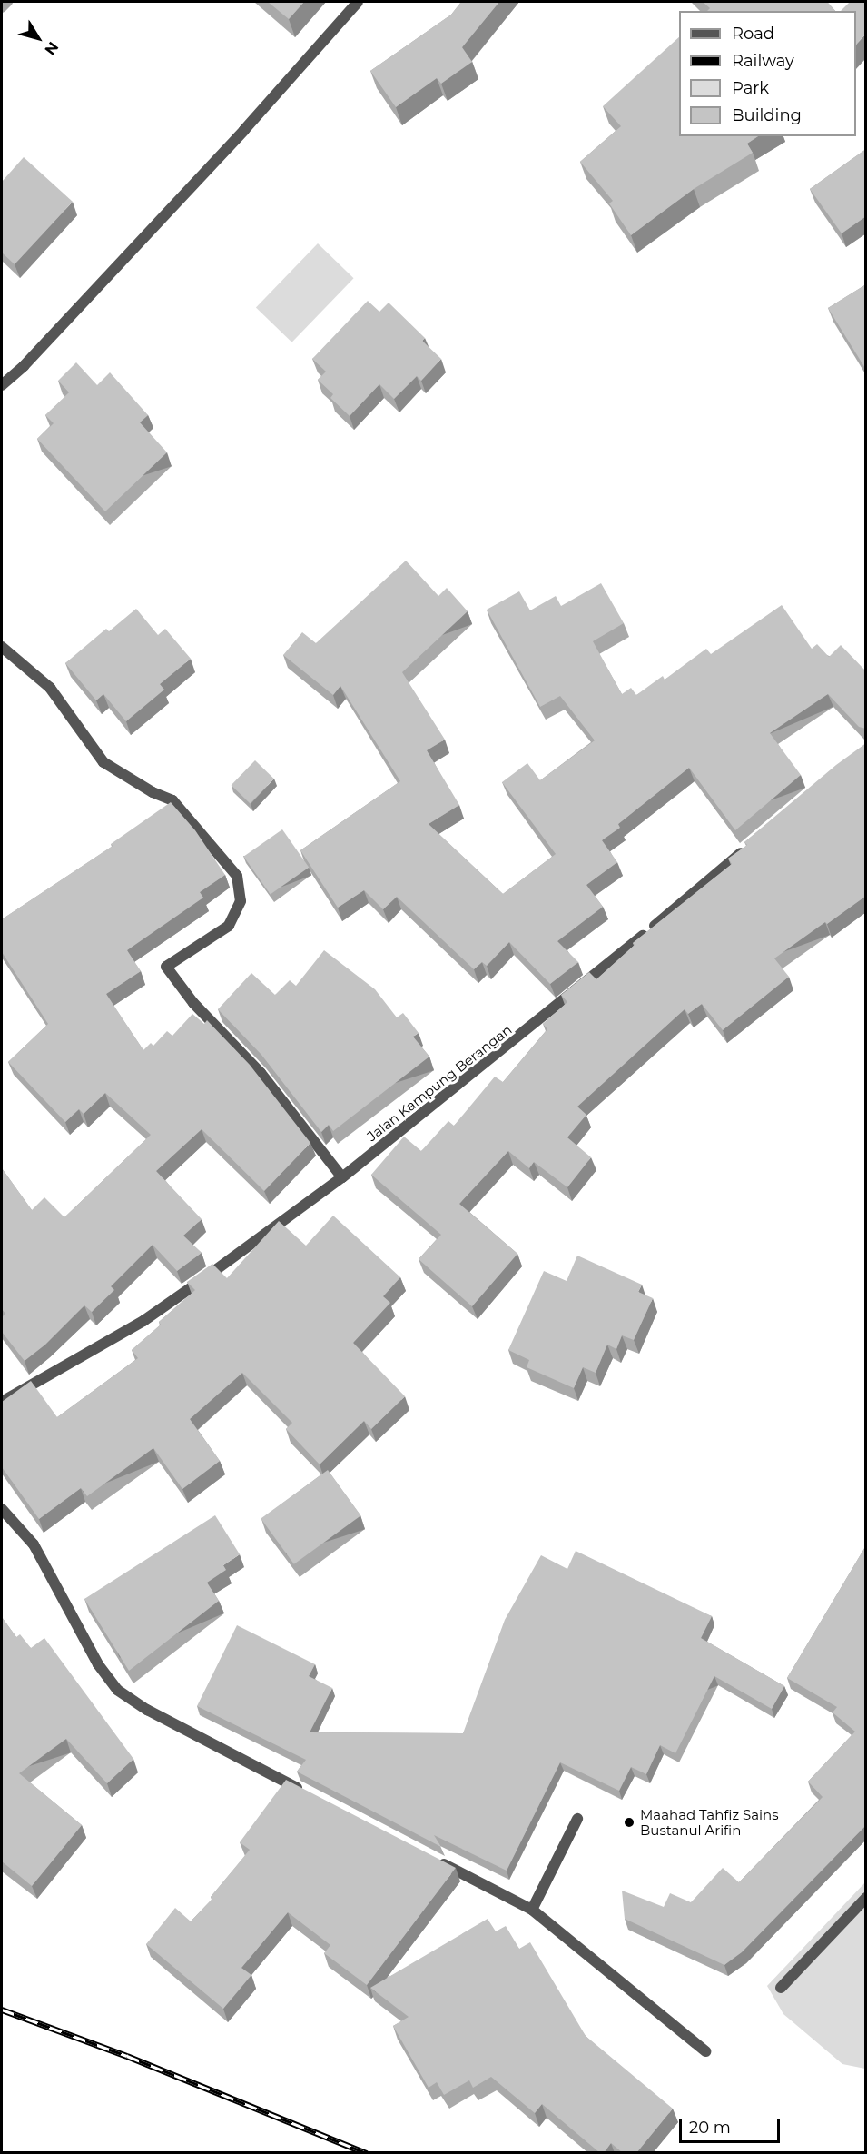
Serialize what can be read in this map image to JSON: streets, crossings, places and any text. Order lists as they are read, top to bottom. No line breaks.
{"streets":{"street":["Jalan Kampung Berangan"]},"places":["Maahad Tahfiz Sains Bustanul Arifin"],"legend":["Road","Railway","Park","Building"],"scale_bar":"20 m","north":"bottom right"}
